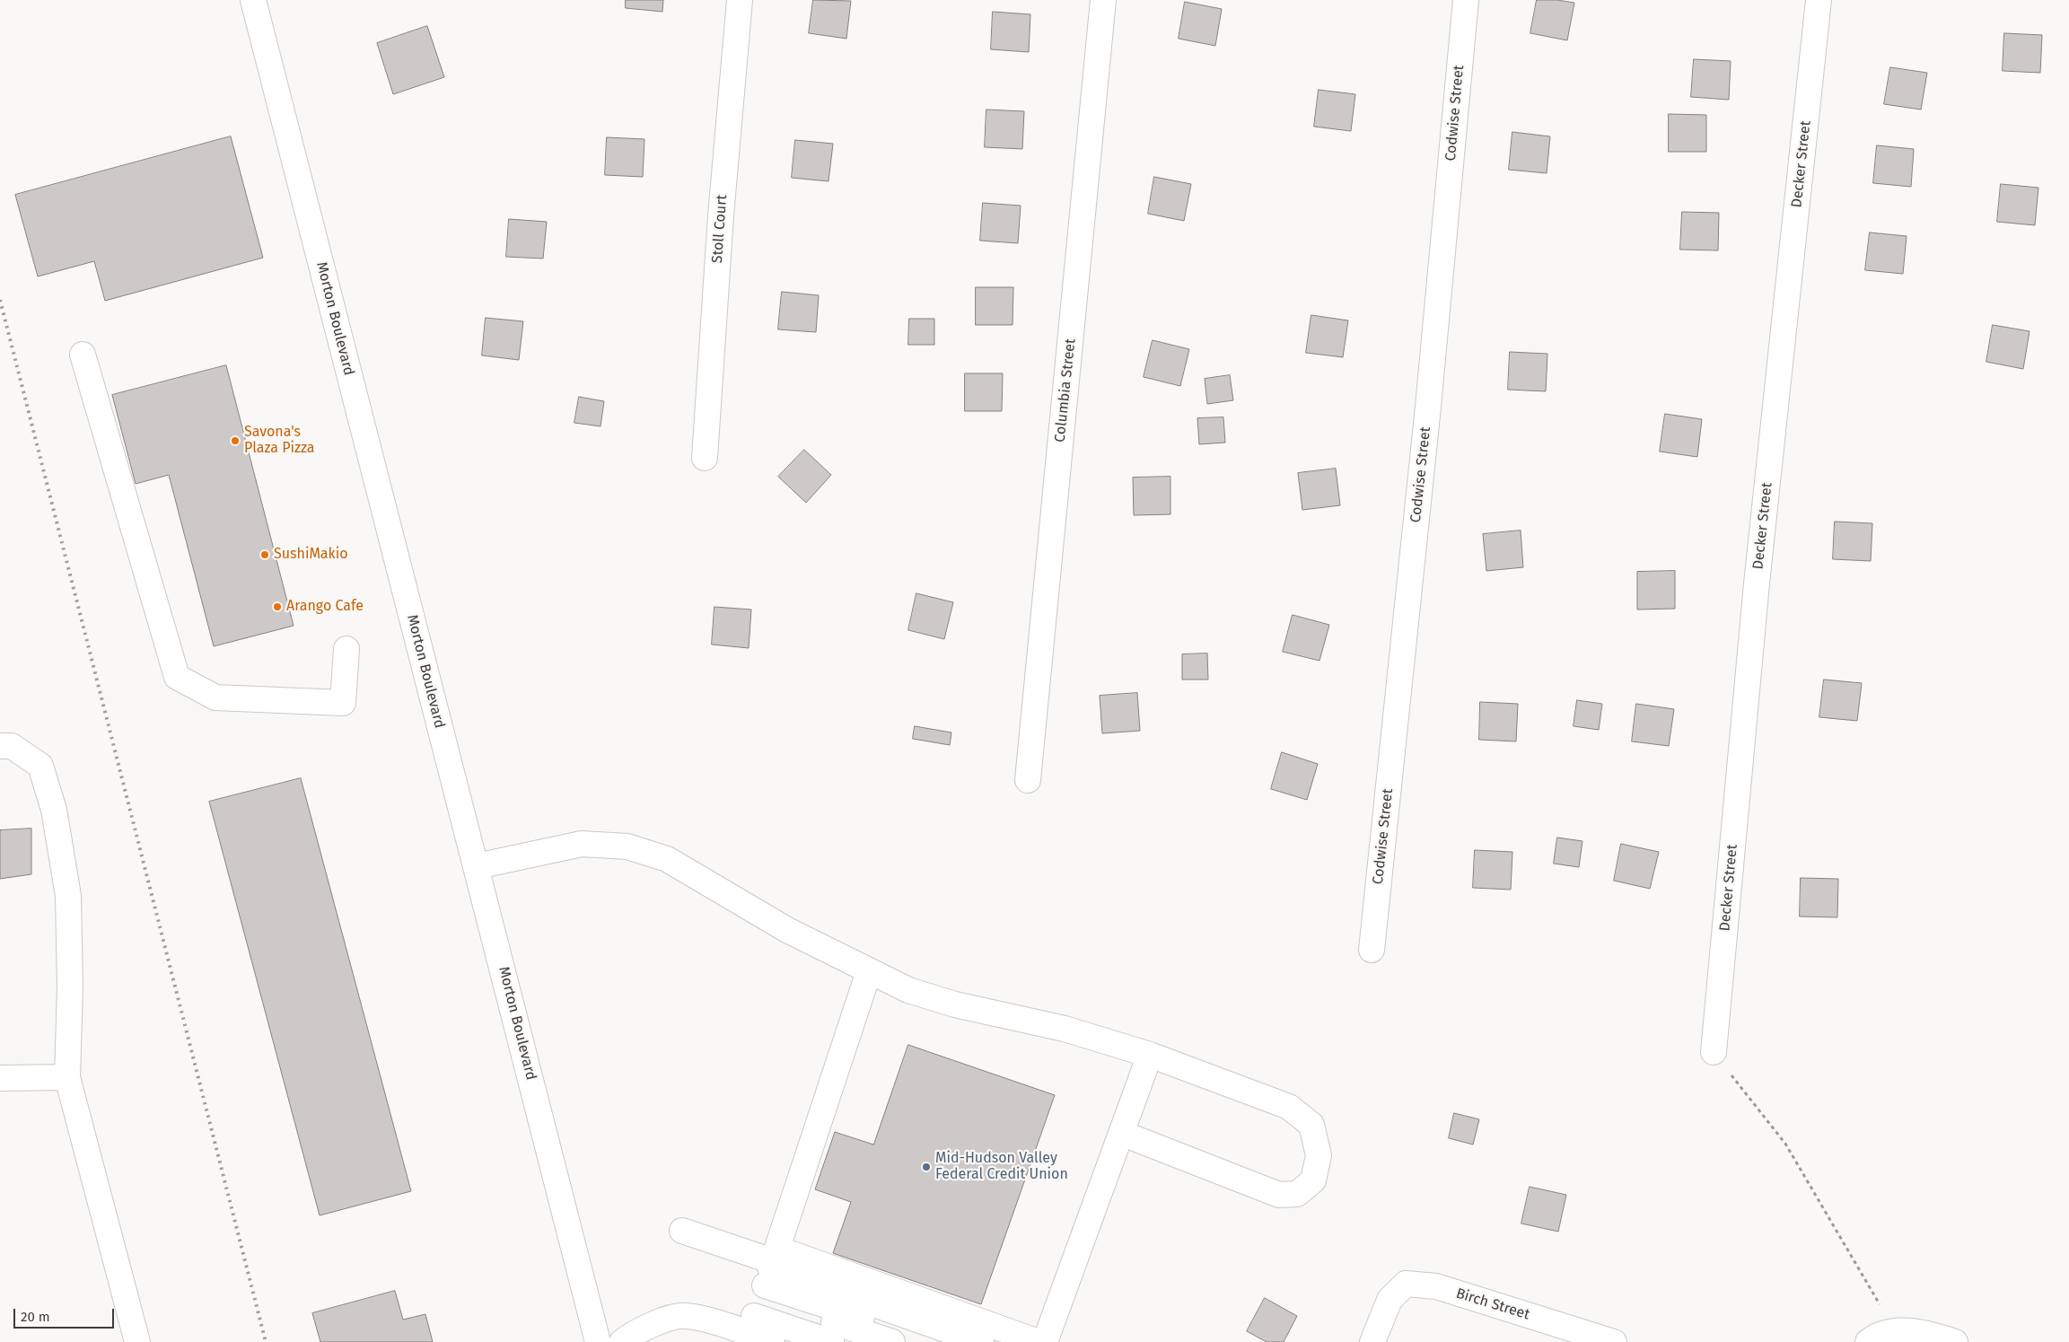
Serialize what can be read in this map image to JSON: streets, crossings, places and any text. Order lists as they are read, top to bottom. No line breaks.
{"streets":{"street":["Codwise Street","Decker Street","Stoll Court","Morton Boulevard","Columbia Street","Birch Street"]},"places":["Savona's Plaza Pizza","SushiMakio","Arango Cafe","Mid-Hudson Valley Federal Credit Union"],"scale_bar":"20 m"}
